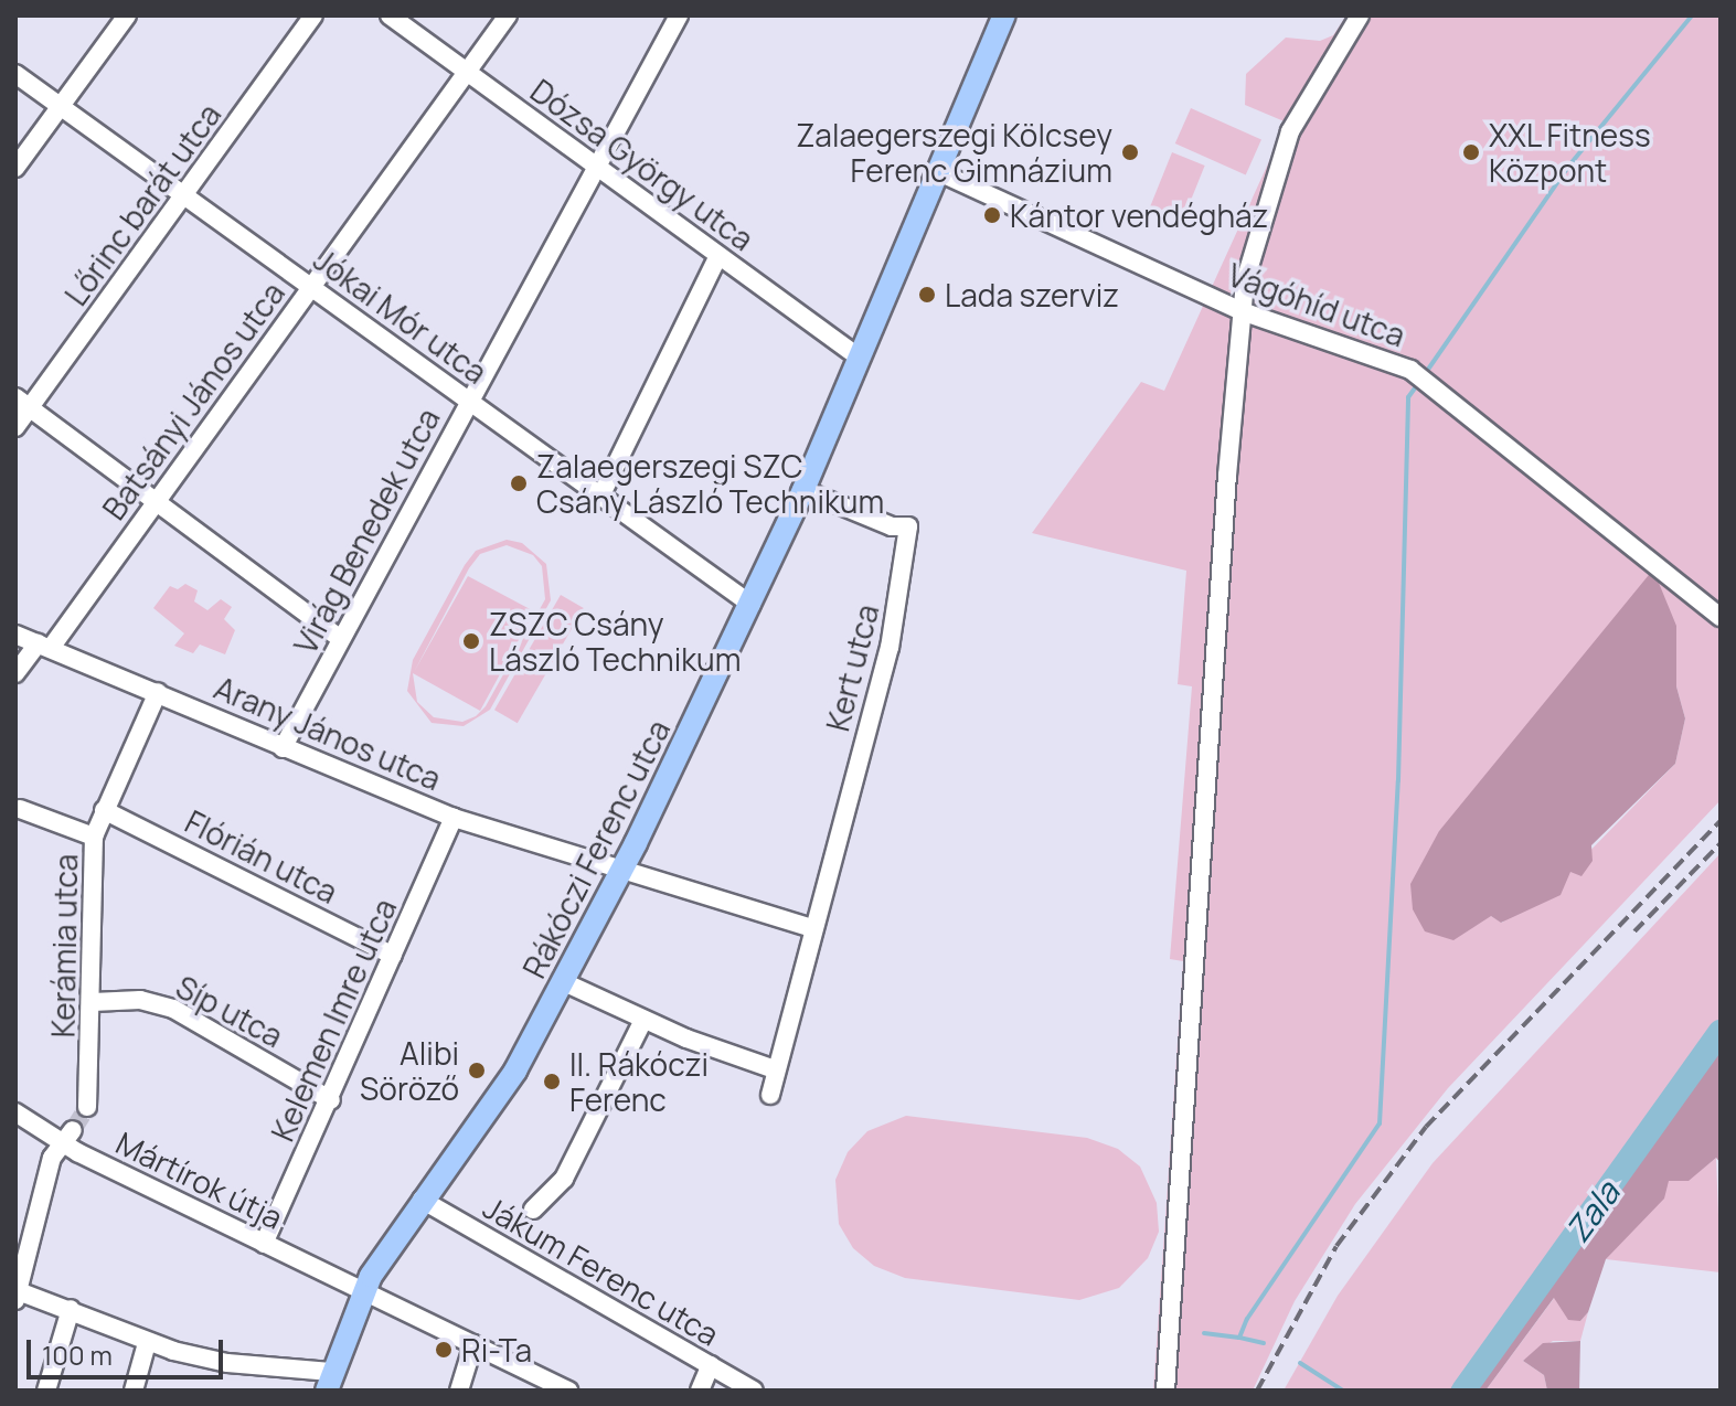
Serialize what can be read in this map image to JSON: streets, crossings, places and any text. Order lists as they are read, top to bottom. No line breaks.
{"streets":{"main road":["Rákóczi Ferenc utca"],"street":["Dózsa György utca","Lőrinc barát utca","Vágóhíd utca","Jókai Mór utca","Batsányi János utca","Virág Benedek utca","Kert utca","Arany János utca","Flórián utca","Kerámia utca","Síp utca","Kelemen Imre utca","Mártírok útja","Jákum Ferenc utca"]},"crossings":[["Dózsa György utca","Batsányi János utca"],["Dózsa György utca","Virág Benedek utca"],["Dózsa György utca","Rákóczi Ferenc utca"],["Lőrinc barát utca","Jókai Mór utca"],["Vágóhíd utca","Rákóczi Ferenc utca"],["Jókai Mór utca","Batsányi János utca"],["Jókai Mór utca","Virág Benedek utca"],["Jókai Mór utca","Rákóczi Ferenc utca"],["Batsányi János utca","Arany János utca"],["Virág Benedek utca","Arany János utca"],["Kert utca","Rákóczi Ferenc utca"],["Arany János utca","Rákóczi Ferenc utca"],["Arany János utca","Kerámia utca"],["Arany János utca","Kelemen Imre utca"],["Rákóczi Ferenc utca","Mártírok útja"],["Rákóczi Ferenc utca","Jákum Ferenc utca"],["Flórián utca","Kerámia utca"],["Flórián utca","Kelemen Imre utca"],["Kerámia utca","Síp utca"],["Síp utca","Kelemen Imre utca"],["Kelemen Imre utca","Mártírok útja"]],"water":["Zala"],"places":["Zalaegerszegi Kölcsey Ferenc Gimnázium","XXL Fitness Központ","Kántor vendégház","Lada szerviz","Zalaegerszegi SZC Csány László Technikum","ZSZC Csány László Technikum","Alibi Söröző","II. Rákóczi Ferenc","Ri-Ta"],"scale_bar":"100 m"}
